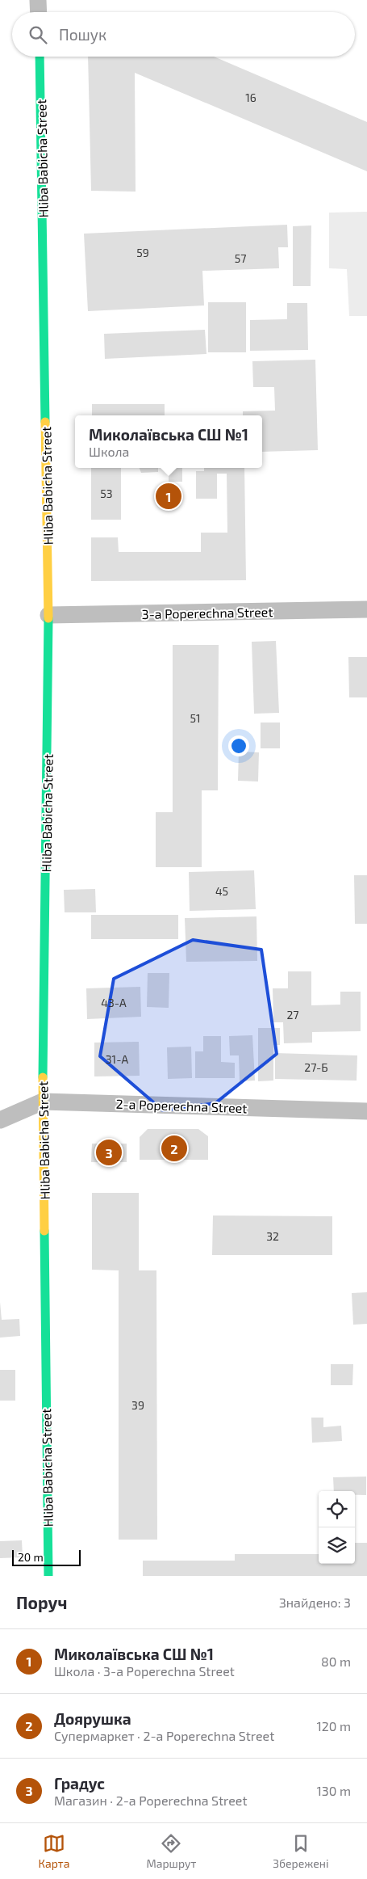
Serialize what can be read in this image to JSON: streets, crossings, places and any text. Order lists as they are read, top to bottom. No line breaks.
{"streets":{"street":["Hliba Babicha Street","3-a Poperechna Street","2-a Poperechna Street"]},"crossings":[["Hliba Babicha Street","3-a Poperechna Street"],["Hliba Babicha Street","2-a Poperechna Street"]],"house_numbers":["16","59","57","53","51","45","43-А","27","31-А","27-Б","32","39"],"scale_bar":"20 m","page":{"search":"Пошук","popup":["Миколаївська СШ №1","Школа"],"pins":["1","2","3"],"scale":"20 m","heading":["Поруч","Знайдено: 3"],"list":[{"mark":"1","name":"Миколаївська СШ №1","note":"Школа · 3-a Poperechna Street","value":"80 m"},{"mark":"2","name":"Доярушка","note":"Супермаркет · 2-a Poperechna Street","value":"120 m"},{"mark":"3","name":"Градус","note":"Магазин · 2-a Poperechna Street","value":"130 m"}],"nav":["Карта","Маршрут","Збережені"]}}
